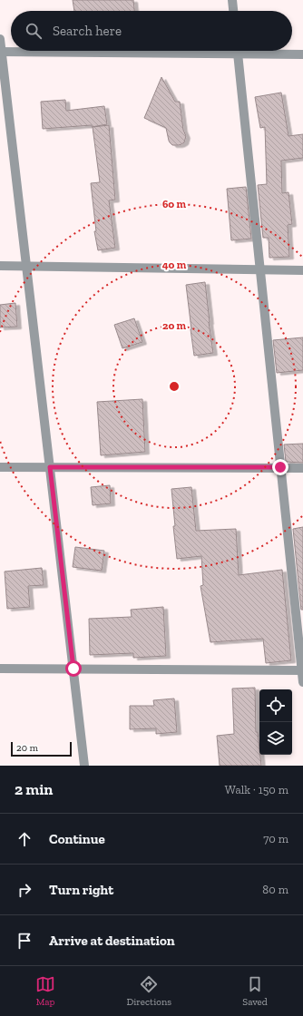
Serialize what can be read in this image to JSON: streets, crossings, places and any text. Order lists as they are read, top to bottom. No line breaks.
{"scale_bar":"20 m","page":{"search":"Search here","scale":"20 m","heading":["2 min","Walk · 150 m"],"list":[["Continue","70 m"],["Turn right","80 m"],"Arrive at destination"],"nav":["Map","Directions","Saved"]},"rings":["60 m","40 m","20 m"]}
